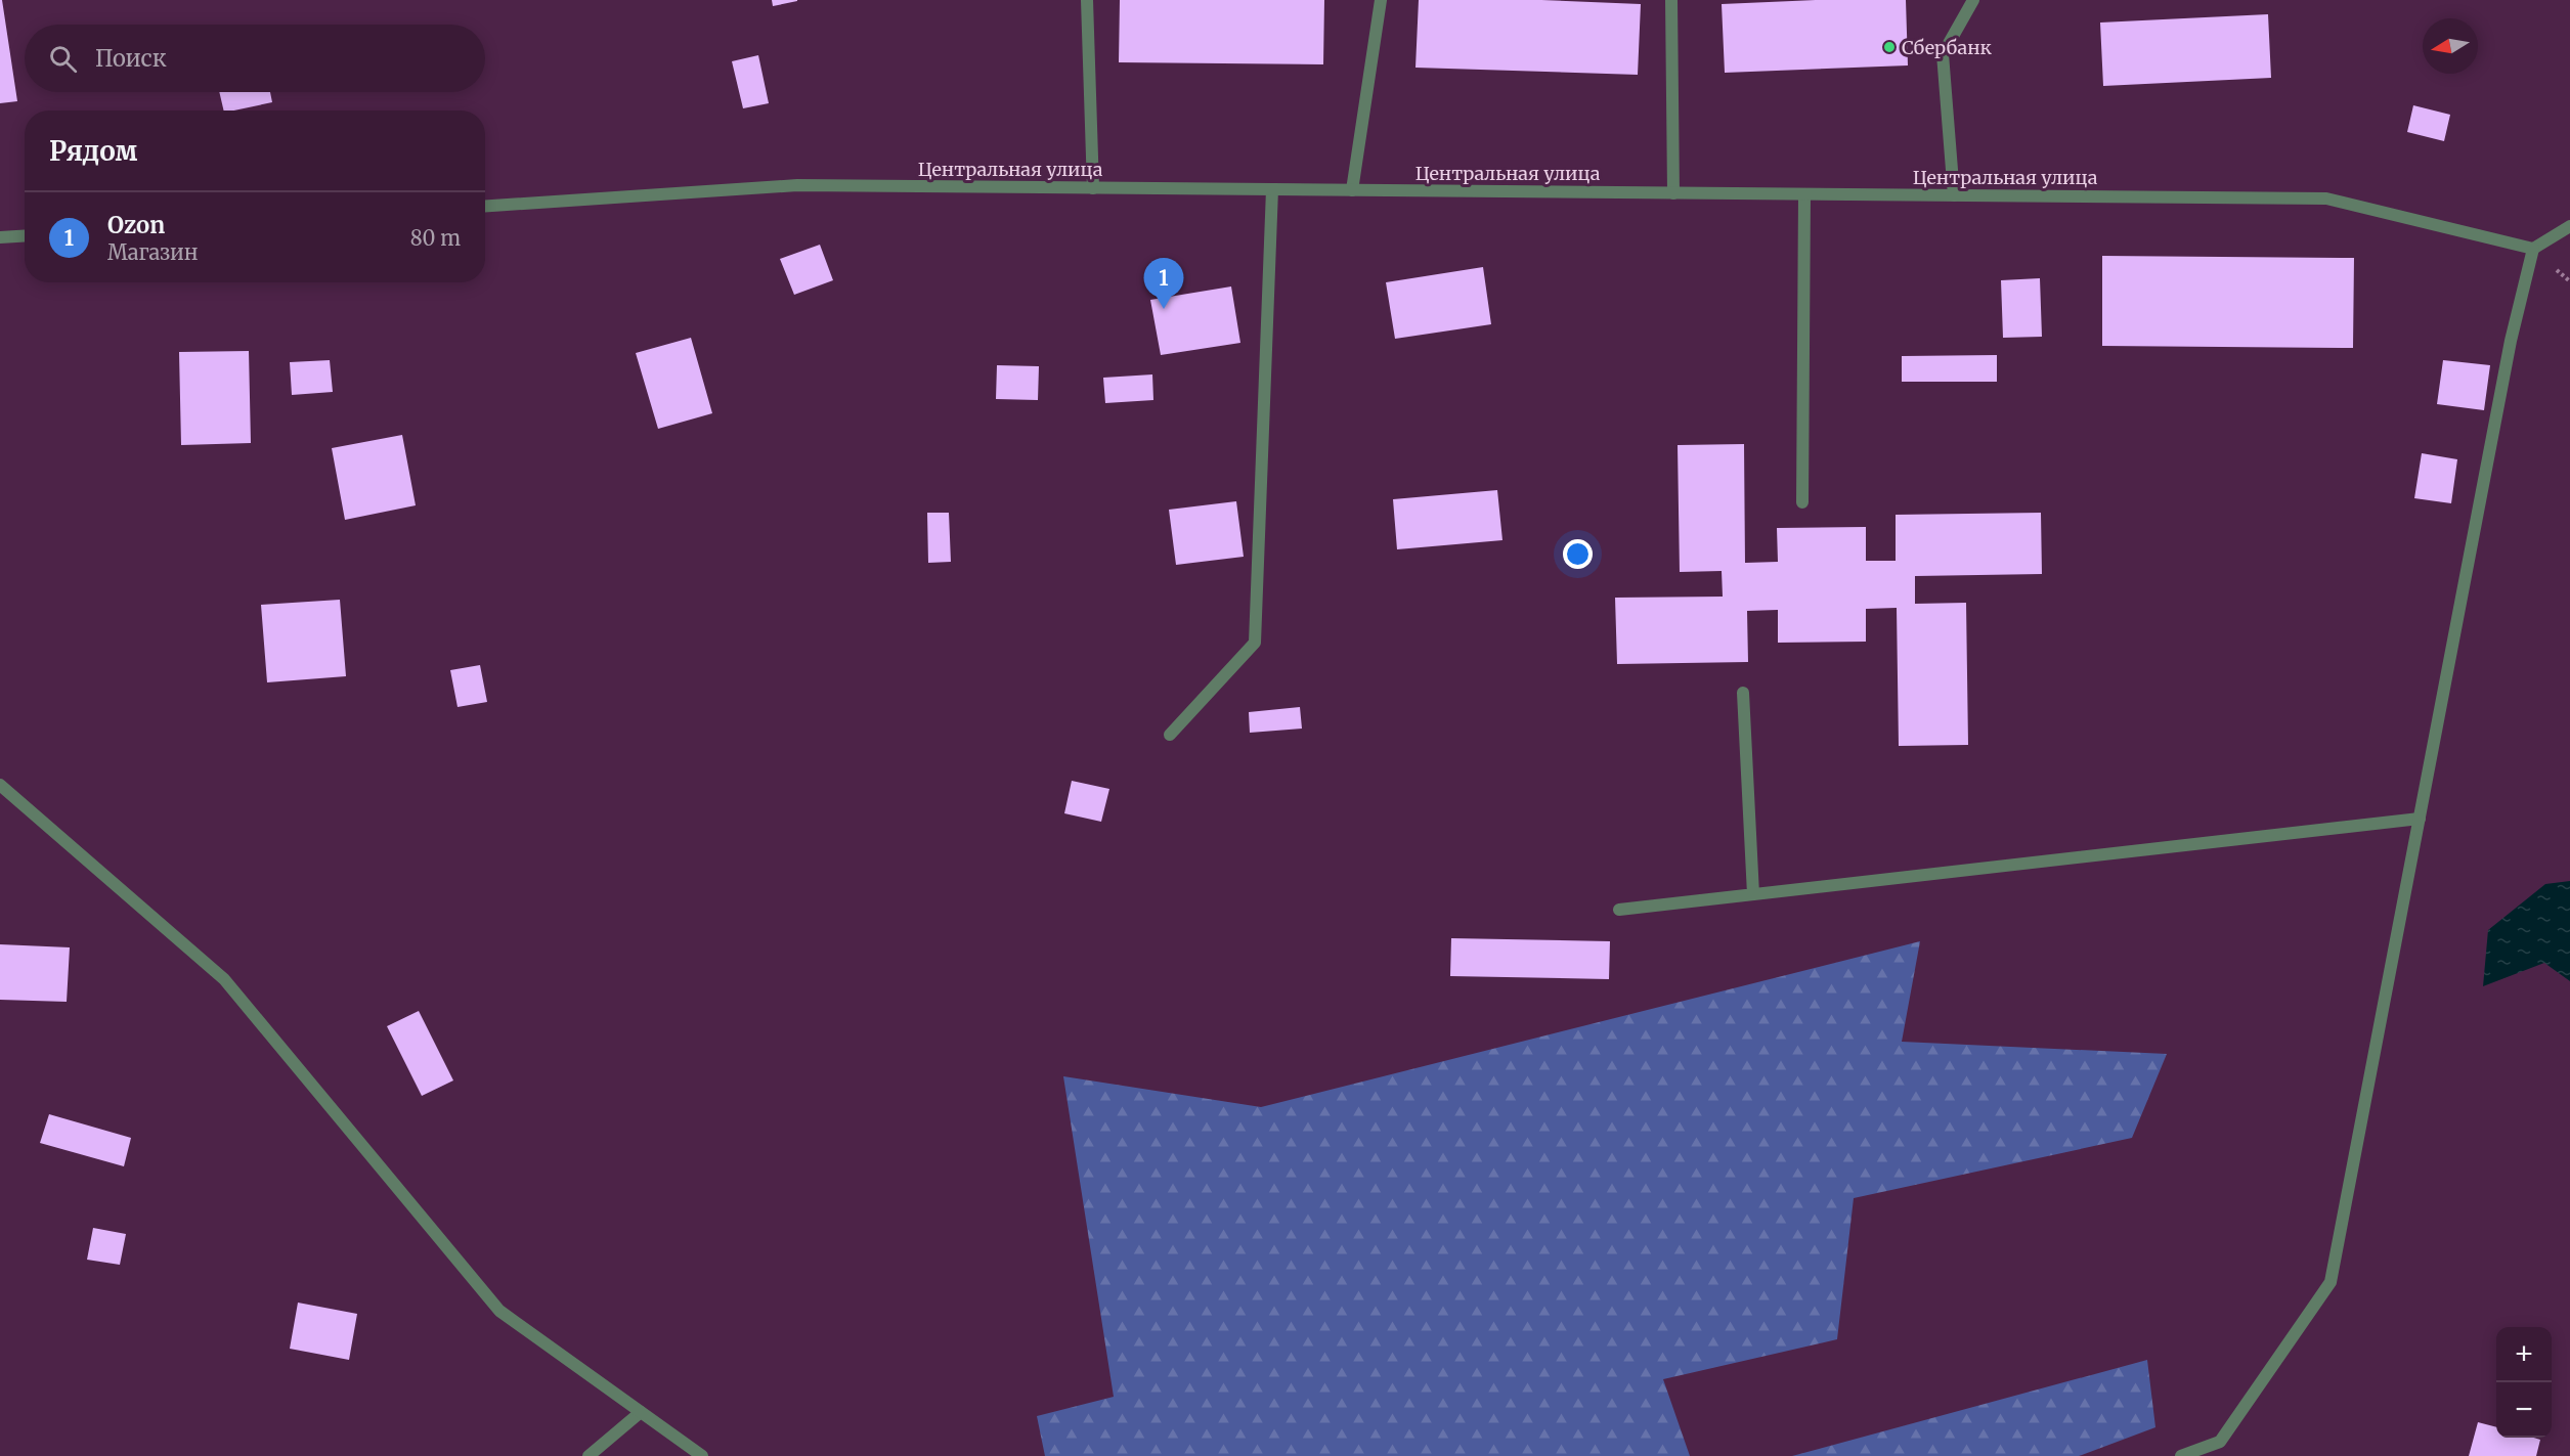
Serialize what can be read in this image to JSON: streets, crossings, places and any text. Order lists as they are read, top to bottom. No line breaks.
{"streets":{"street":["Центральная улица"]},"places":["Сбербанк"],"north":"left","page":{"search":"Поиск","heading":"Рядом","list":[{"mark":"1","name":"Ozon","note":"Магазин","value":"80 m"}],"pins":"1","map_buttons":["+","−"]}}
